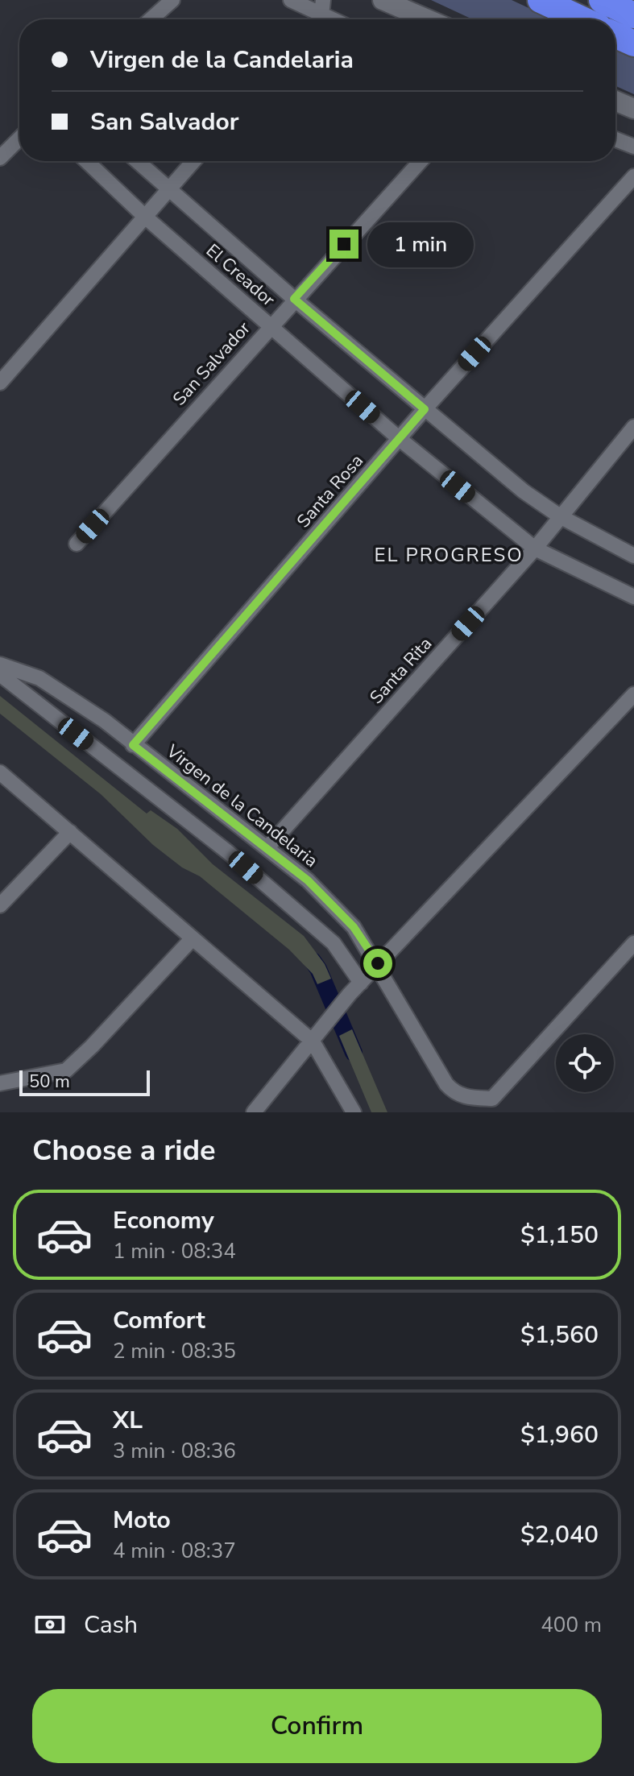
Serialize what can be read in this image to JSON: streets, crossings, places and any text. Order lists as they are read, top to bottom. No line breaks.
{"streets":{"street":["El Creador","San Salvador","Santa Rosa","Santa Rita","Virgen de la Candelaria"]},"crossings":[["El Creador","San Salvador"],["El Creador","Santa Rosa"],["El Creador","Santa Rita"],["Santa Rosa","Virgen de la Candelaria"],["Santa Rita","Virgen de la Candelaria"]],"districts":["EL PROGRESO"],"scale_bar":"50 m","page":{"banner":["Virgen de la Candelaria","San Salvador"],"bubble":"1 min","scale":"50 m","heading":"Choose a ride","list":[{"name":"Economy","note":"1 min · 08:34","value":"$1,150"},{"name":"Comfort","note":"2 min · 08:35","value":"$1,560"},{"name":"XL","note":"3 min · 08:36","value":"$1,960"},{"name":"Moto","note":"4 min · 08:37","value":"$2,040"}],"pay":["Cash","400 m"],"buttons":"Confirm"}}
